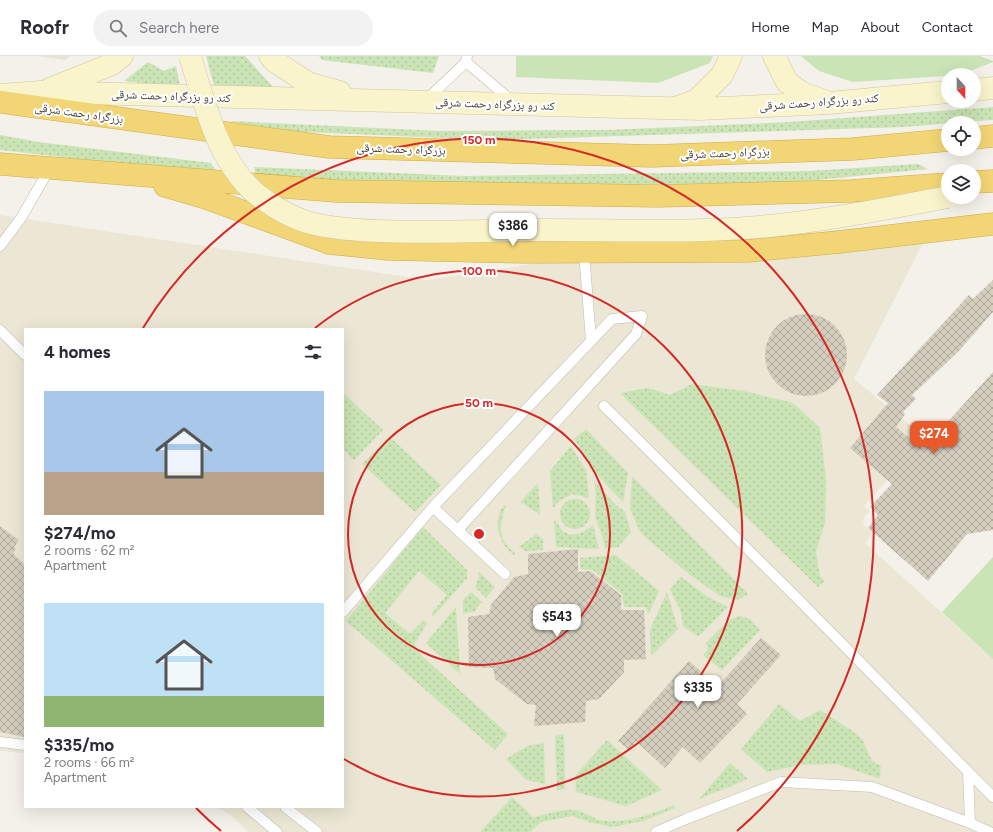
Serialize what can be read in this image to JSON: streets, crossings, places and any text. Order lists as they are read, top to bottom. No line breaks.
{"streets":{"highway":["بزرگراه رحمت شرقی"],"main road":["کند رو بزرگراه رحمت شرقی"]},"north":"bottom","page":{"header":"Roofr","search":"Search here","nav":["Home","Map","About","Contact"],"price":["$386","$274","$543","$335"],"heading":"4 homes","list":[{"name":"$274/mo","note":"2 rooms · 62 m² · Apartment"},{"name":"$335/mo","note":"2 rooms · 66 m² · Apartment"}]},"rings":["150 m","100 m","50 m"]}
